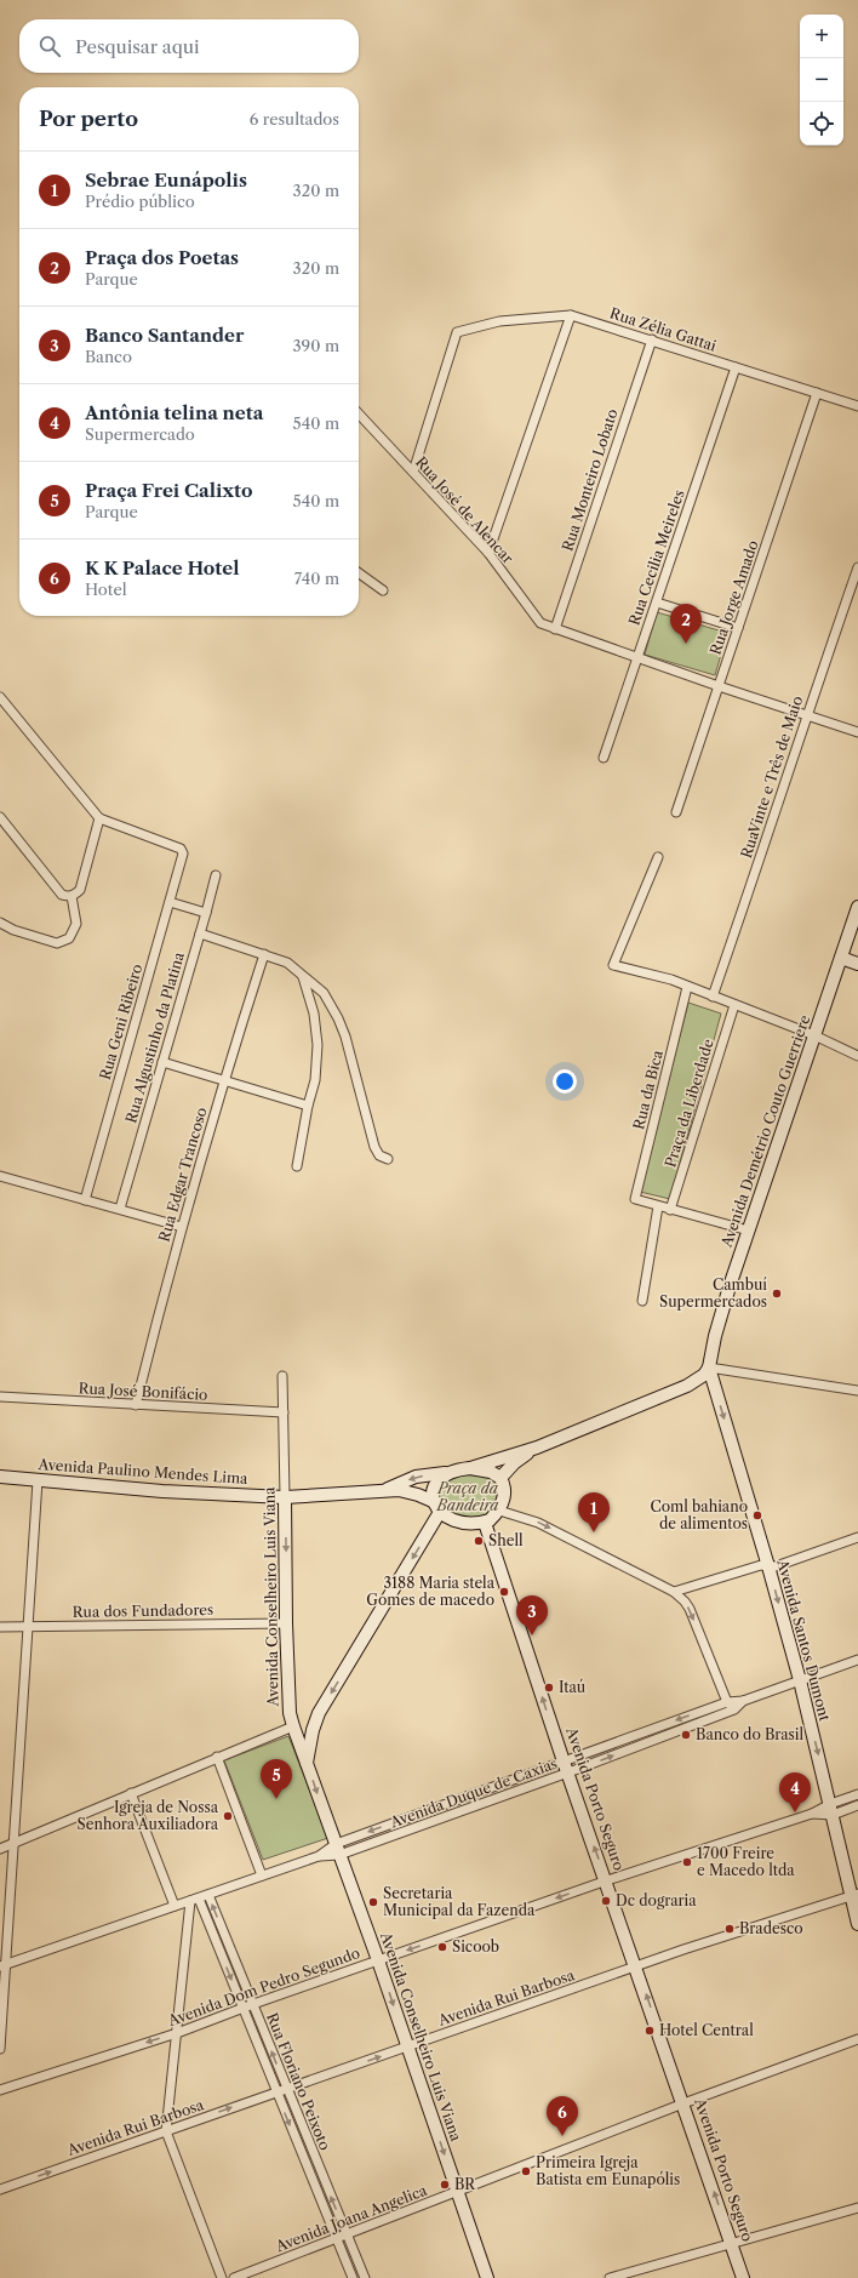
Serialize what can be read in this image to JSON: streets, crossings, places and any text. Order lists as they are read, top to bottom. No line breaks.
{"streets":{"main road":["Avenida Demétrio Couto Guerriere","Avenida Paulino Mendes Lima","Avenida Conselheiro Luis Viana","Avenida Santos Dumont","Avenida Porto Seguro"],"street":["Rua Zélia Gattai","Rua Monteiro Lobato","Rua José de Alencar","Rua Cecilia Meireles","Rua Jorge Amado","RuaVinte e Três de Maio","Rua Geni Ribeiro","Rua Algustinho da Platina","Rua da Bica","Praça da Liberdade","Rua Edgar Trancoso","Rua José Bonifácio","Rua dos Fundadores","Avenida Duque de Caxias","Avenida Dom Pedro Segundo","Avenida Rui Barbosa","Rua Floriano Peixoto","Avenida Joana Angelica"]},"crossings":[["Rua Zélia Gattai","Rua Monteiro Lobato"],["Rua Zélia Gattai","Rua José de Alencar"],["Rua Zélia Gattai","Rua Cecilia Meireles"],["Rua Zélia Gattai","Rua Jorge Amado"],["Rua Monteiro Lobato","Rua José de Alencar"],["Rua José de Alencar","Rua Cecilia Meireles"],["Rua José de Alencar","Rua Jorge Amado"],["Rua José de Alencar","RuaVinte e Três de Maio"],["Avenida Demétrio Couto Guerriere","Avenida Santos Dumont"],["Rua Edgar Trancoso","Rua José Bonifácio"],["Rua José Bonifácio","Avenida Conselheiro Luis Viana"],["Avenida Paulino Mendes Lima","Avenida Conselheiro Luis Viana"],["Avenida Conselheiro Luis Viana","Rua dos Fundadores"],["Avenida Conselheiro Luis Viana","Avenida Duque de Caxias"],["Avenida Conselheiro Luis Viana","Avenida Dom Pedro Segundo"],["Avenida Conselheiro Luis Viana","Avenida Rui Barbosa"],["Avenida Conselheiro Luis Viana","Avenida Joana Angelica"],["Avenida Santos Dumont","Avenida Duque de Caxias"],["Avenida Santos Dumont","Avenida Dom Pedro Segundo"],["Avenida Santos Dumont","Avenida Rui Barbosa"],["Avenida Duque de Caxias","Avenida Porto Seguro"],["Avenida Duque de Caxias","Rua Floriano Peixoto"],["Avenida Porto Seguro","Avenida Dom Pedro Segundo"],["Avenida Porto Seguro","Avenida Rui Barbosa"],["Avenida Porto Seguro","Avenida Joana Angelica"],["Avenida Dom Pedro Segundo","Rua Floriano Peixoto"],["Avenida Rui Barbosa","Rua Floriano Peixoto"],["Rua Floriano Peixoto","Avenida Joana Angelica"]],"one_way":["Avenida Conselheiro Luis Viana","Avenida Santos Dumont","Avenida Porto Seguro","Avenida Dom Pedro Segundo","Avenida Rui Barbosa"],"parks":["Praça da Bandeira"],"places":["Cambuí Supermercados","Coml bahiano de alimentos","Shell","3188 Maria stela Gomes de macedo","Itaú","Banco do Brasil","Igreja de Nossa Senhora Auxiliadora","1700 Freire e Macedo ltda","Dc dograria","Secretaria Municipal da Fazenda","Bradesco","Sicoob","Hotel Central","Primeira Igreja Batista em Eunapólis","BR"],"page":{"map_buttons":["+","−"],"search":"Pesquisar aqui","heading":["Por perto","6 resultados"],"list":[{"mark":"1","name":"Sebrae Eunápolis","note":"Prédio público","value":"320 m"},{"mark":"2","name":"Praça dos Poetas","note":"Parque","value":"320 m"},{"mark":"3","name":"Banco Santander","note":"Banco","value":"390 m"},{"mark":"4","name":"Antônia telina neta","note":"Supermercado","value":"540 m"},{"mark":"5","name":"Praça Frei Calixto","note":"Parque","value":"540 m"},{"mark":"6","name":"K K Palace Hotel","note":"Hotel","value":"740 m"}],"pins":["2","1","3","5","4","6"]}}
